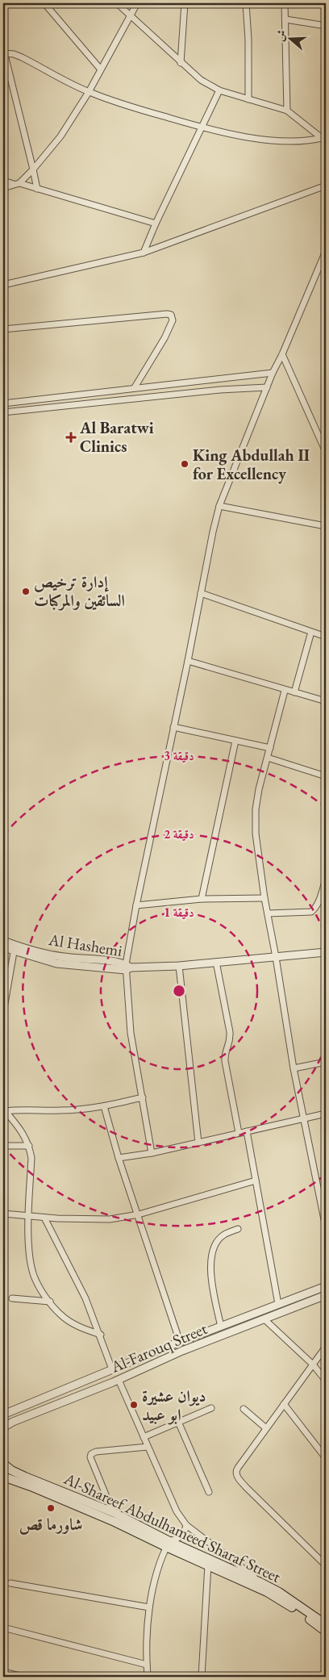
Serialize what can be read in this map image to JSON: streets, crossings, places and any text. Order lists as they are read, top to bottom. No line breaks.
{"streets":{"main road":["Al-Shareef Abdulhameed Sharaf Street"],"street":["Al Hashemi","Al-Farouq Street"]},"places":{"health":["Al Baratwi Clinics"],"other":["King Abdullah II for Excellency","إدارة ترخيص السائقين والمركبات","ديوان عشيرة ابو عبيد","شاورما قص"]},"north":"left","rings":["3 دقيقة","2 دقيقة","1 دقيقة"]}
